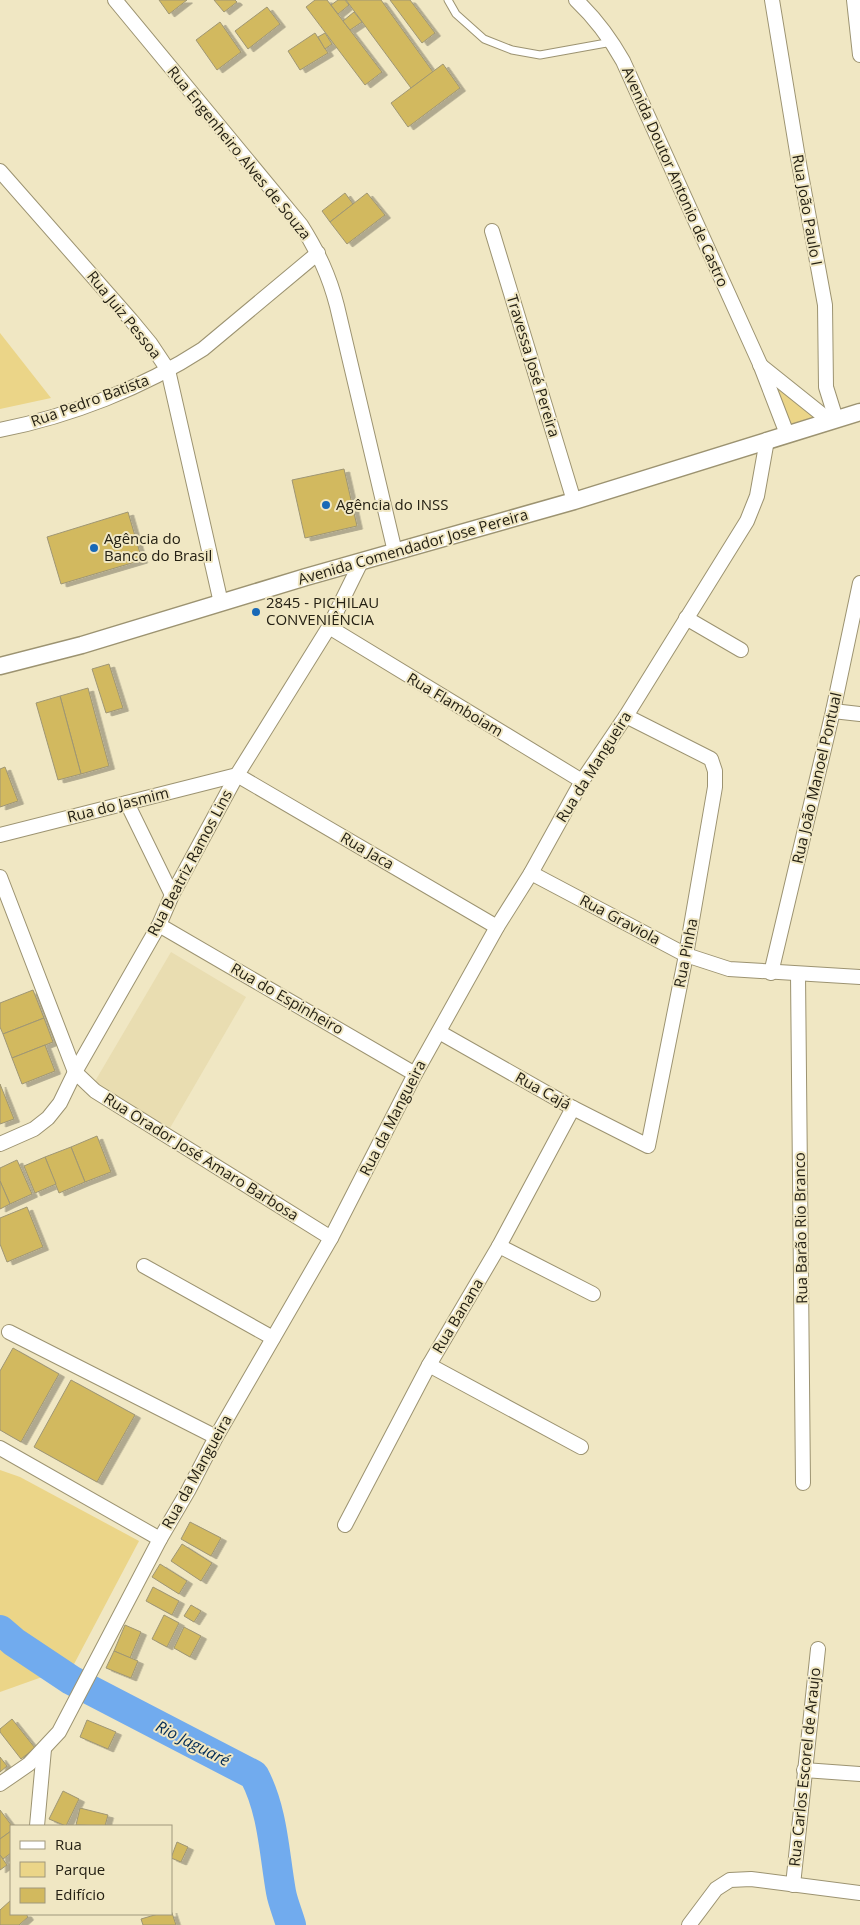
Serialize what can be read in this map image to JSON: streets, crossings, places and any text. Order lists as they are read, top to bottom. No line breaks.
{"streets":{"street":["Rua Engenheiro Alves de Souza","Avenida Doutor Antonio de Castro","Rua João Paulo I","Rua Juiz Pessoa","Travessa José Pereira","Rua Pedro Batista","Avenida Comendador Jose Pereira","Rua Flamboiam","Rua da Mangueira","Rua João Manoel Pontual","Rua do Jasmim","Rua Jaca","Rua Beatriz Ramos Lins","Rua Graviola","Rua Pinha","Rua do Espinheiro","Rua Cajá","Rua Orador José Amaro Barbosa","Rua Barão Rio Branco","Rua Banana","Rua Carlos Escorel de Araujo"]},"crossings":[["Rua Engenheiro Alves de Souza","Rua Pedro Batista"],["Rua Engenheiro Alves de Souza","Avenida Comendador Jose Pereira"],["Avenida Doutor Antonio de Castro","Rua João Paulo I"],["Avenida Doutor Antonio de Castro","Avenida Comendador Jose Pereira"],["Rua João Paulo I","Avenida Comendador Jose Pereira"],["Rua Juiz Pessoa","Rua Pedro Batista"],["Rua Juiz Pessoa","Avenida Comendador Jose Pereira"],["Travessa José Pereira","Avenida Comendador Jose Pereira"],["Avenida Comendador Jose Pereira","Rua da Mangueira"],["Avenida Comendador Jose Pereira","Rua Beatriz Ramos Lins"],["Rua Flamboiam","Rua da Mangueira"],["Rua Flamboiam","Rua Beatriz Ramos Lins"],["Rua da Mangueira","Rua Jaca"],["Rua da Mangueira","Rua Graviola"],["Rua da Mangueira","Rua Pinha"],["Rua da Mangueira","Rua do Espinheiro"],["Rua da Mangueira","Rua Cajá"],["Rua da Mangueira","Rua Orador José Amaro Barbosa"],["Rua João Manoel Pontual","Rua Graviola"],["Rua do Jasmim","Rua Jaca"],["Rua do Jasmim","Rua Beatriz Ramos Lins"],["Rua Jaca","Rua Beatriz Ramos Lins"],["Rua Beatriz Ramos Lins","Rua do Espinheiro"],["Rua Beatriz Ramos Lins","Rua Orador José Amaro Barbosa"],["Rua Graviola","Rua Pinha"],["Rua Graviola","Rua Barão Rio Branco"],["Rua Pinha","Rua Cajá"],["Rua Cajá","Rua Banana"]],"water":["Rio Jaguaré"],"places":["Agência do INSS","Agência do Banco do Brasil","2845 - PICHILAU CONVENIÊNCIA"],"legend":["Rua","Parque","Edifício"]}
